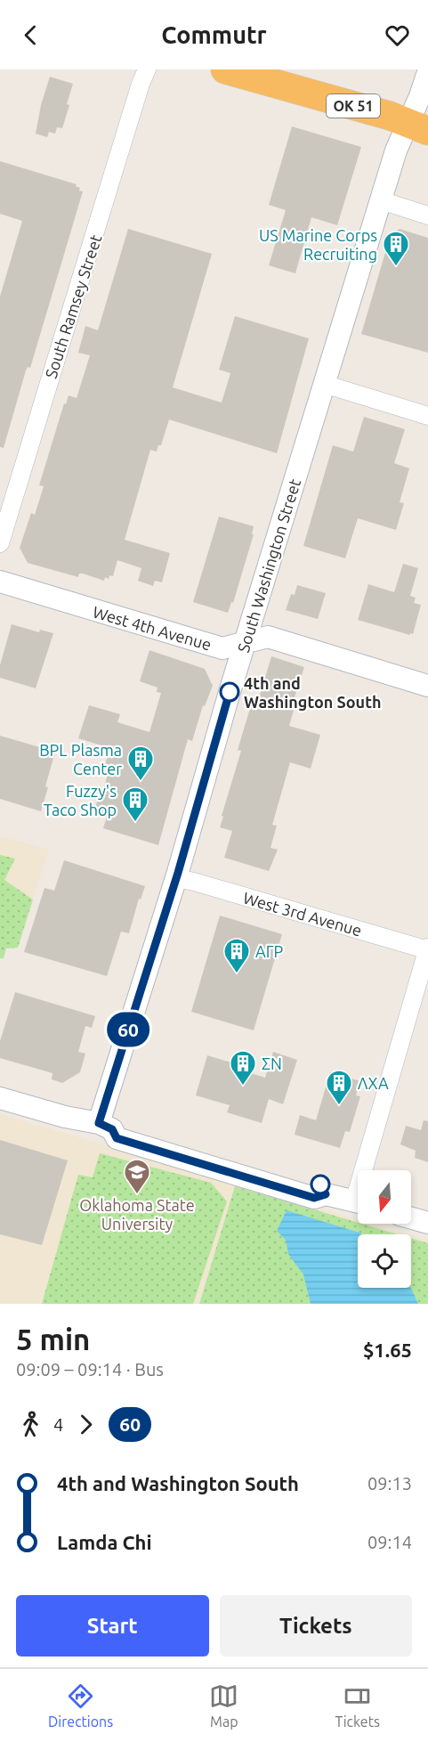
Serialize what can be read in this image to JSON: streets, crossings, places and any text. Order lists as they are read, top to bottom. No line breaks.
{"streets":{"highway":["OK 51"],"street":["South Ramsey Street","South Washington Street","West 4th Avenue","West 3rd Avenue"]},"crossings":[["OK 51","South Washington Street"],["South Washington Street","West 4th Avenue"],["South Washington Street","West 3rd Avenue"]],"places":{"building":["US Marine Corps Recruiting","BPL Plasma Center","Fuzzy's Taco Shop","AΓP","ΣN","ΛXA"],"other":["4th and Washington South"],"school or university":["Oklahoma State University"]},"lines":["bus line 60"],"north":"bottom","page":{"header":"Commutr","on_map":"60","heading":["5 min","09:09 – 09:14 · Bus","$1.65"],"legs":["4","60"],"list":[{"name":"4th and Washington South","value":"09:13"},{"name":"Lamda Chi","value":"09:14"}],"buttons":["Start","Tickets"],"tabs":["Directions","Map","Tickets"]}}
